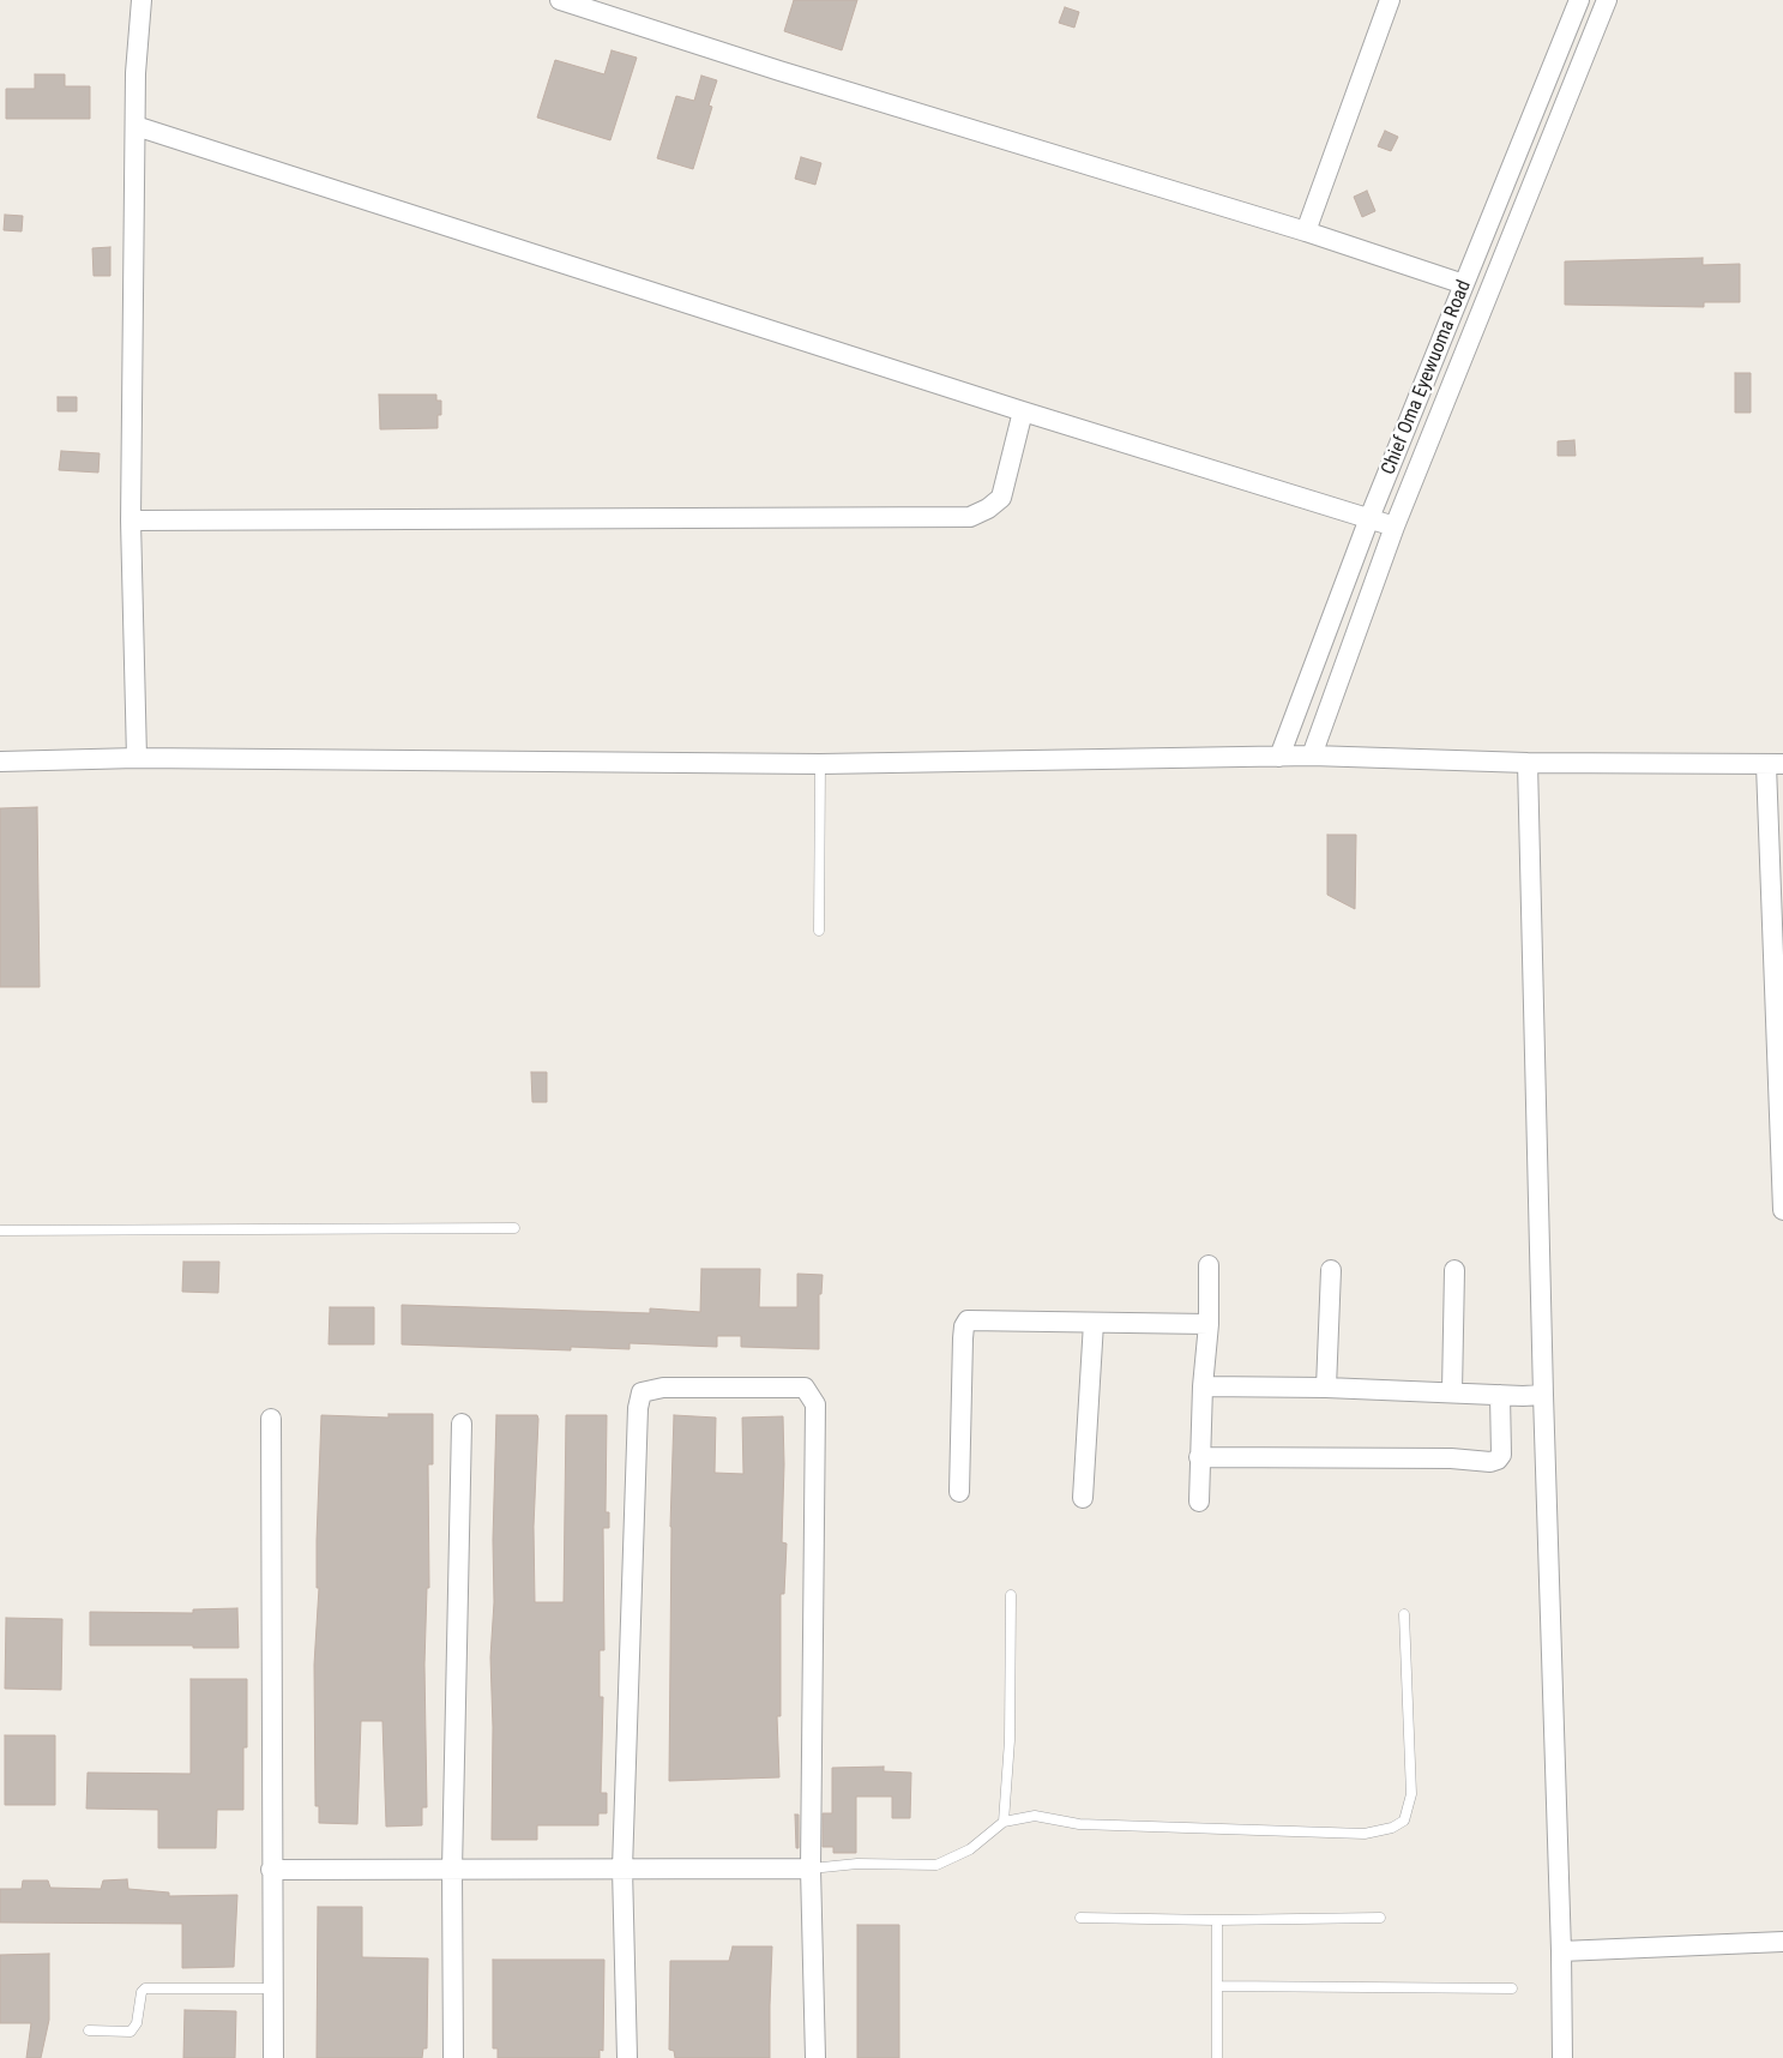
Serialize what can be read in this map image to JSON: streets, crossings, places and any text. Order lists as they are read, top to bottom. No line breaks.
{"streets":{"street":["Chief Oma Eyewuoma Road"]}}
